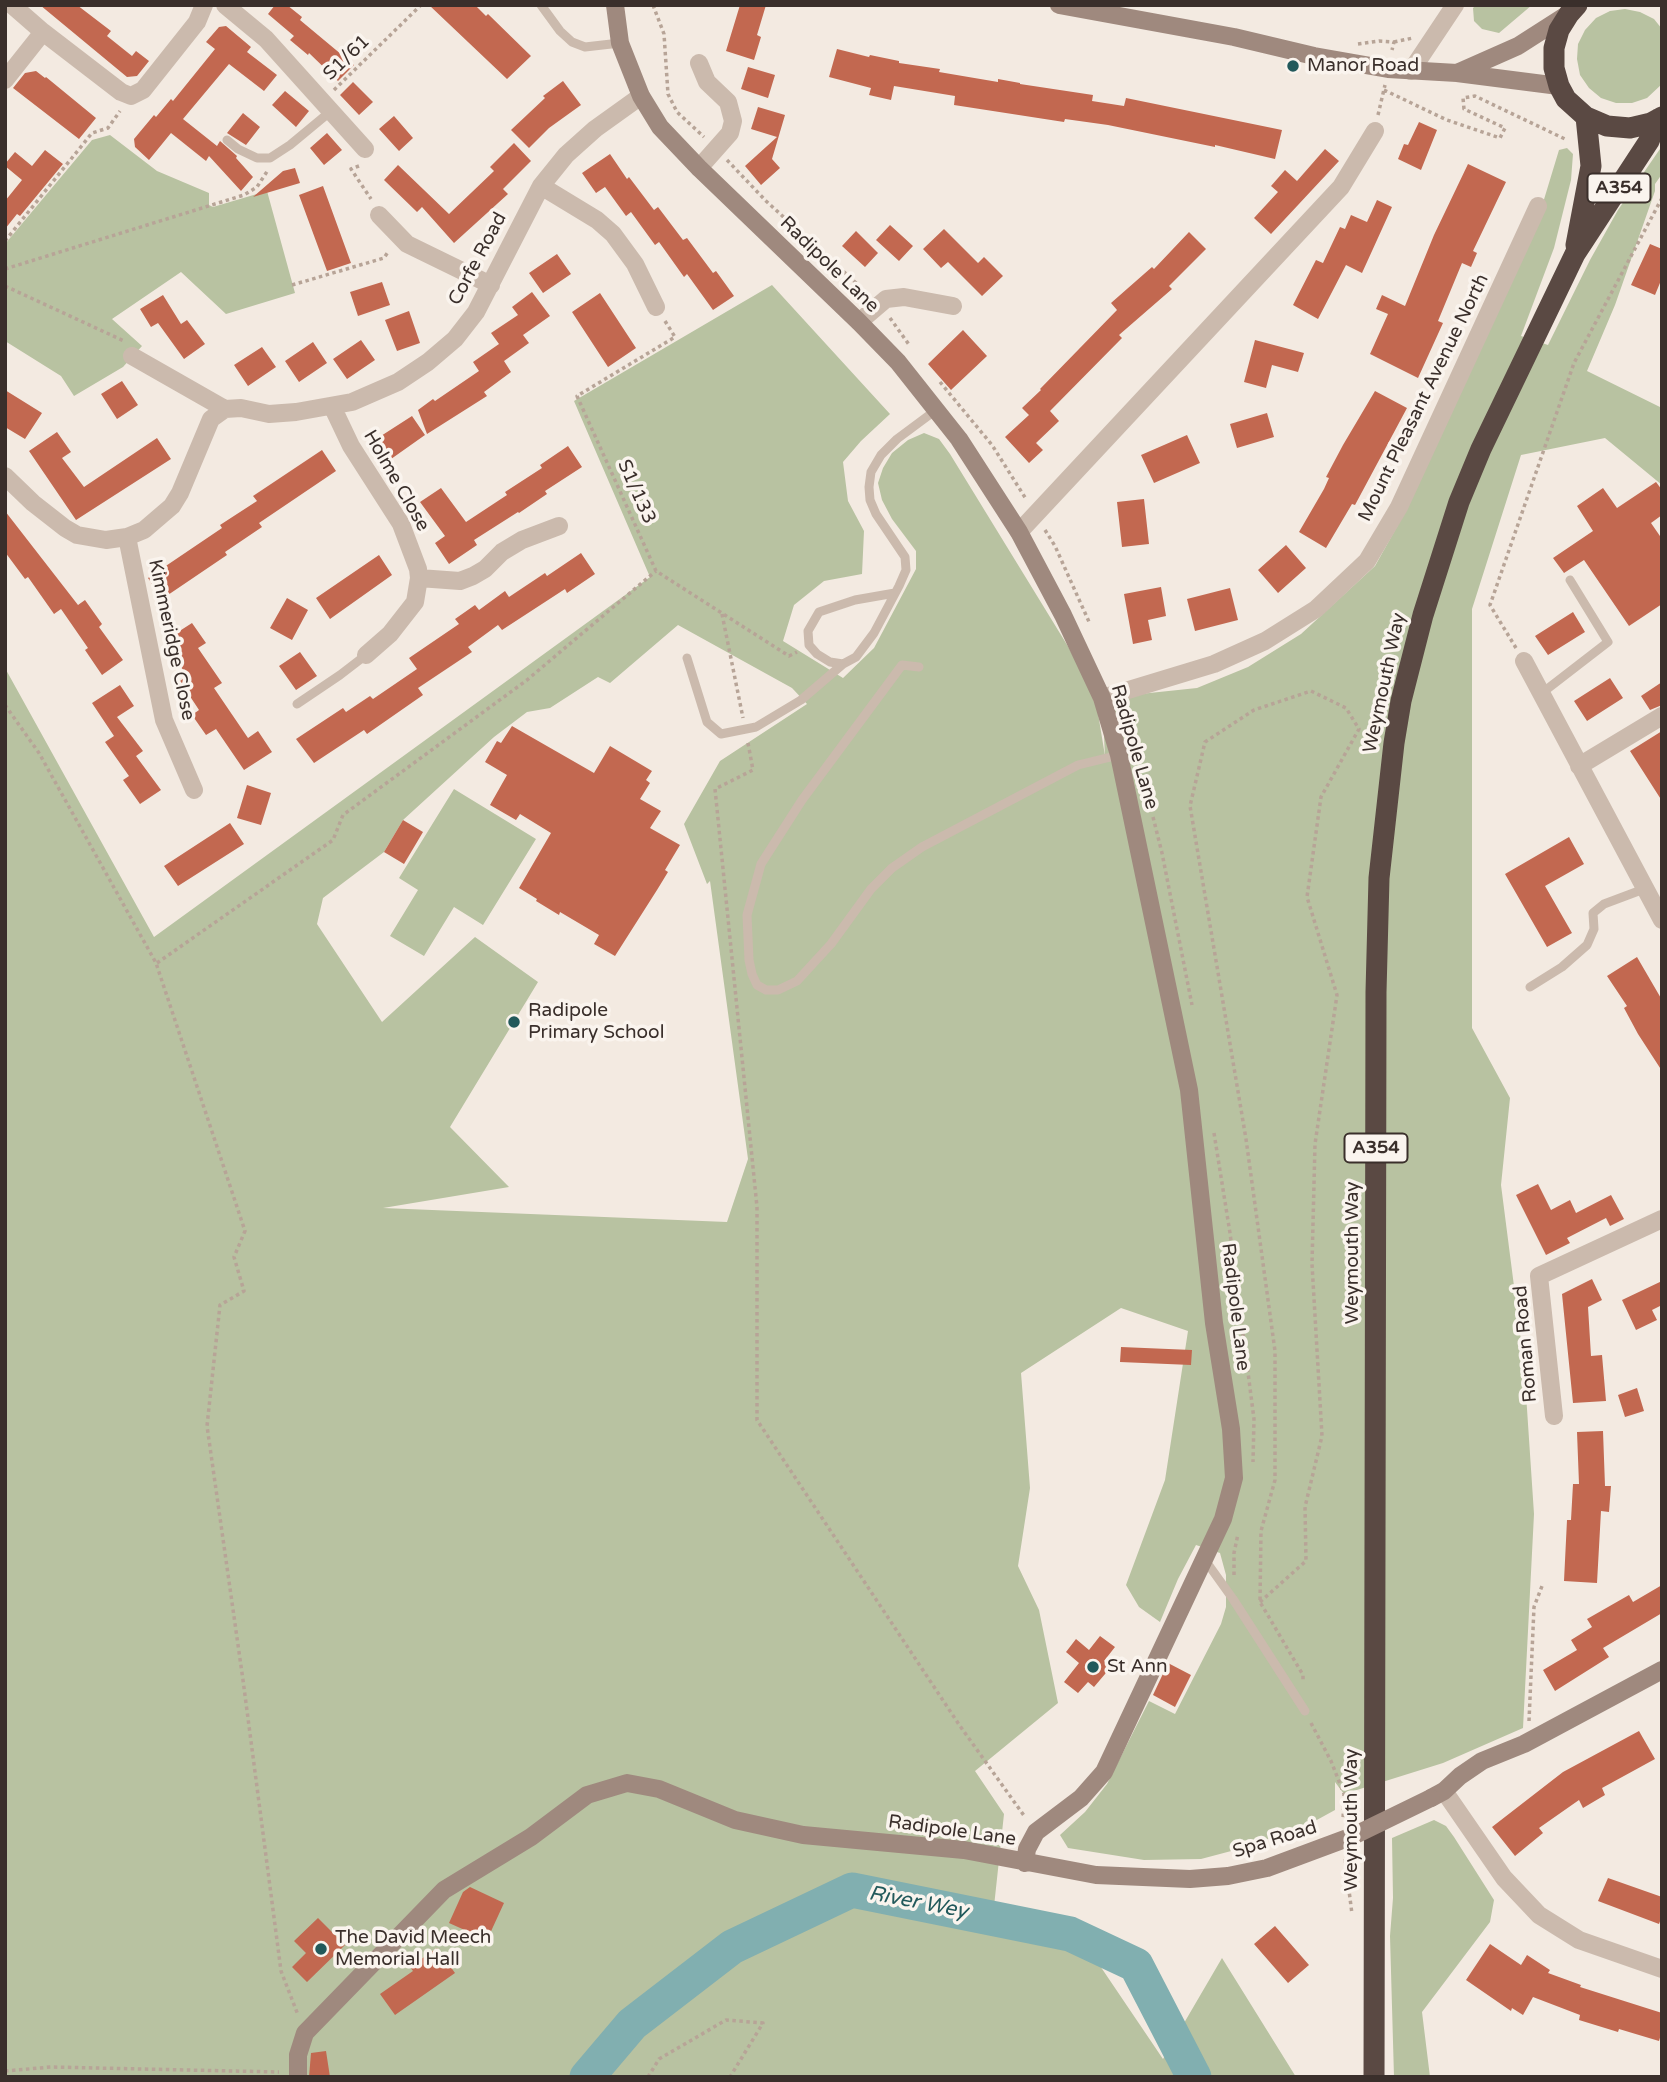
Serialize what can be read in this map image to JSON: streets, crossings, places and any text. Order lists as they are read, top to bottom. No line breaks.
{"streets":{"highway":["A354","Weymouth Way"],"street":["Corfe Road","Radipole Lane","Mount Pleasant Avenue North","Holme Close","Kimmeridge Close","Roman Road","Spa Road"],"path":["S1/61","S1/133"]},"crossings":[["A354","Weymouth Way"],["Corfe Road","Radipole Lane"],["Corfe Road","Holme Close"],["Radipole Lane","Mount Pleasant Avenue North"],["Radipole Lane","Spa Road"]],"water":["River Wey"],"places":["Manor Road","Radipole Primary School","St Ann","The David Meech Memorial Hall"]}
